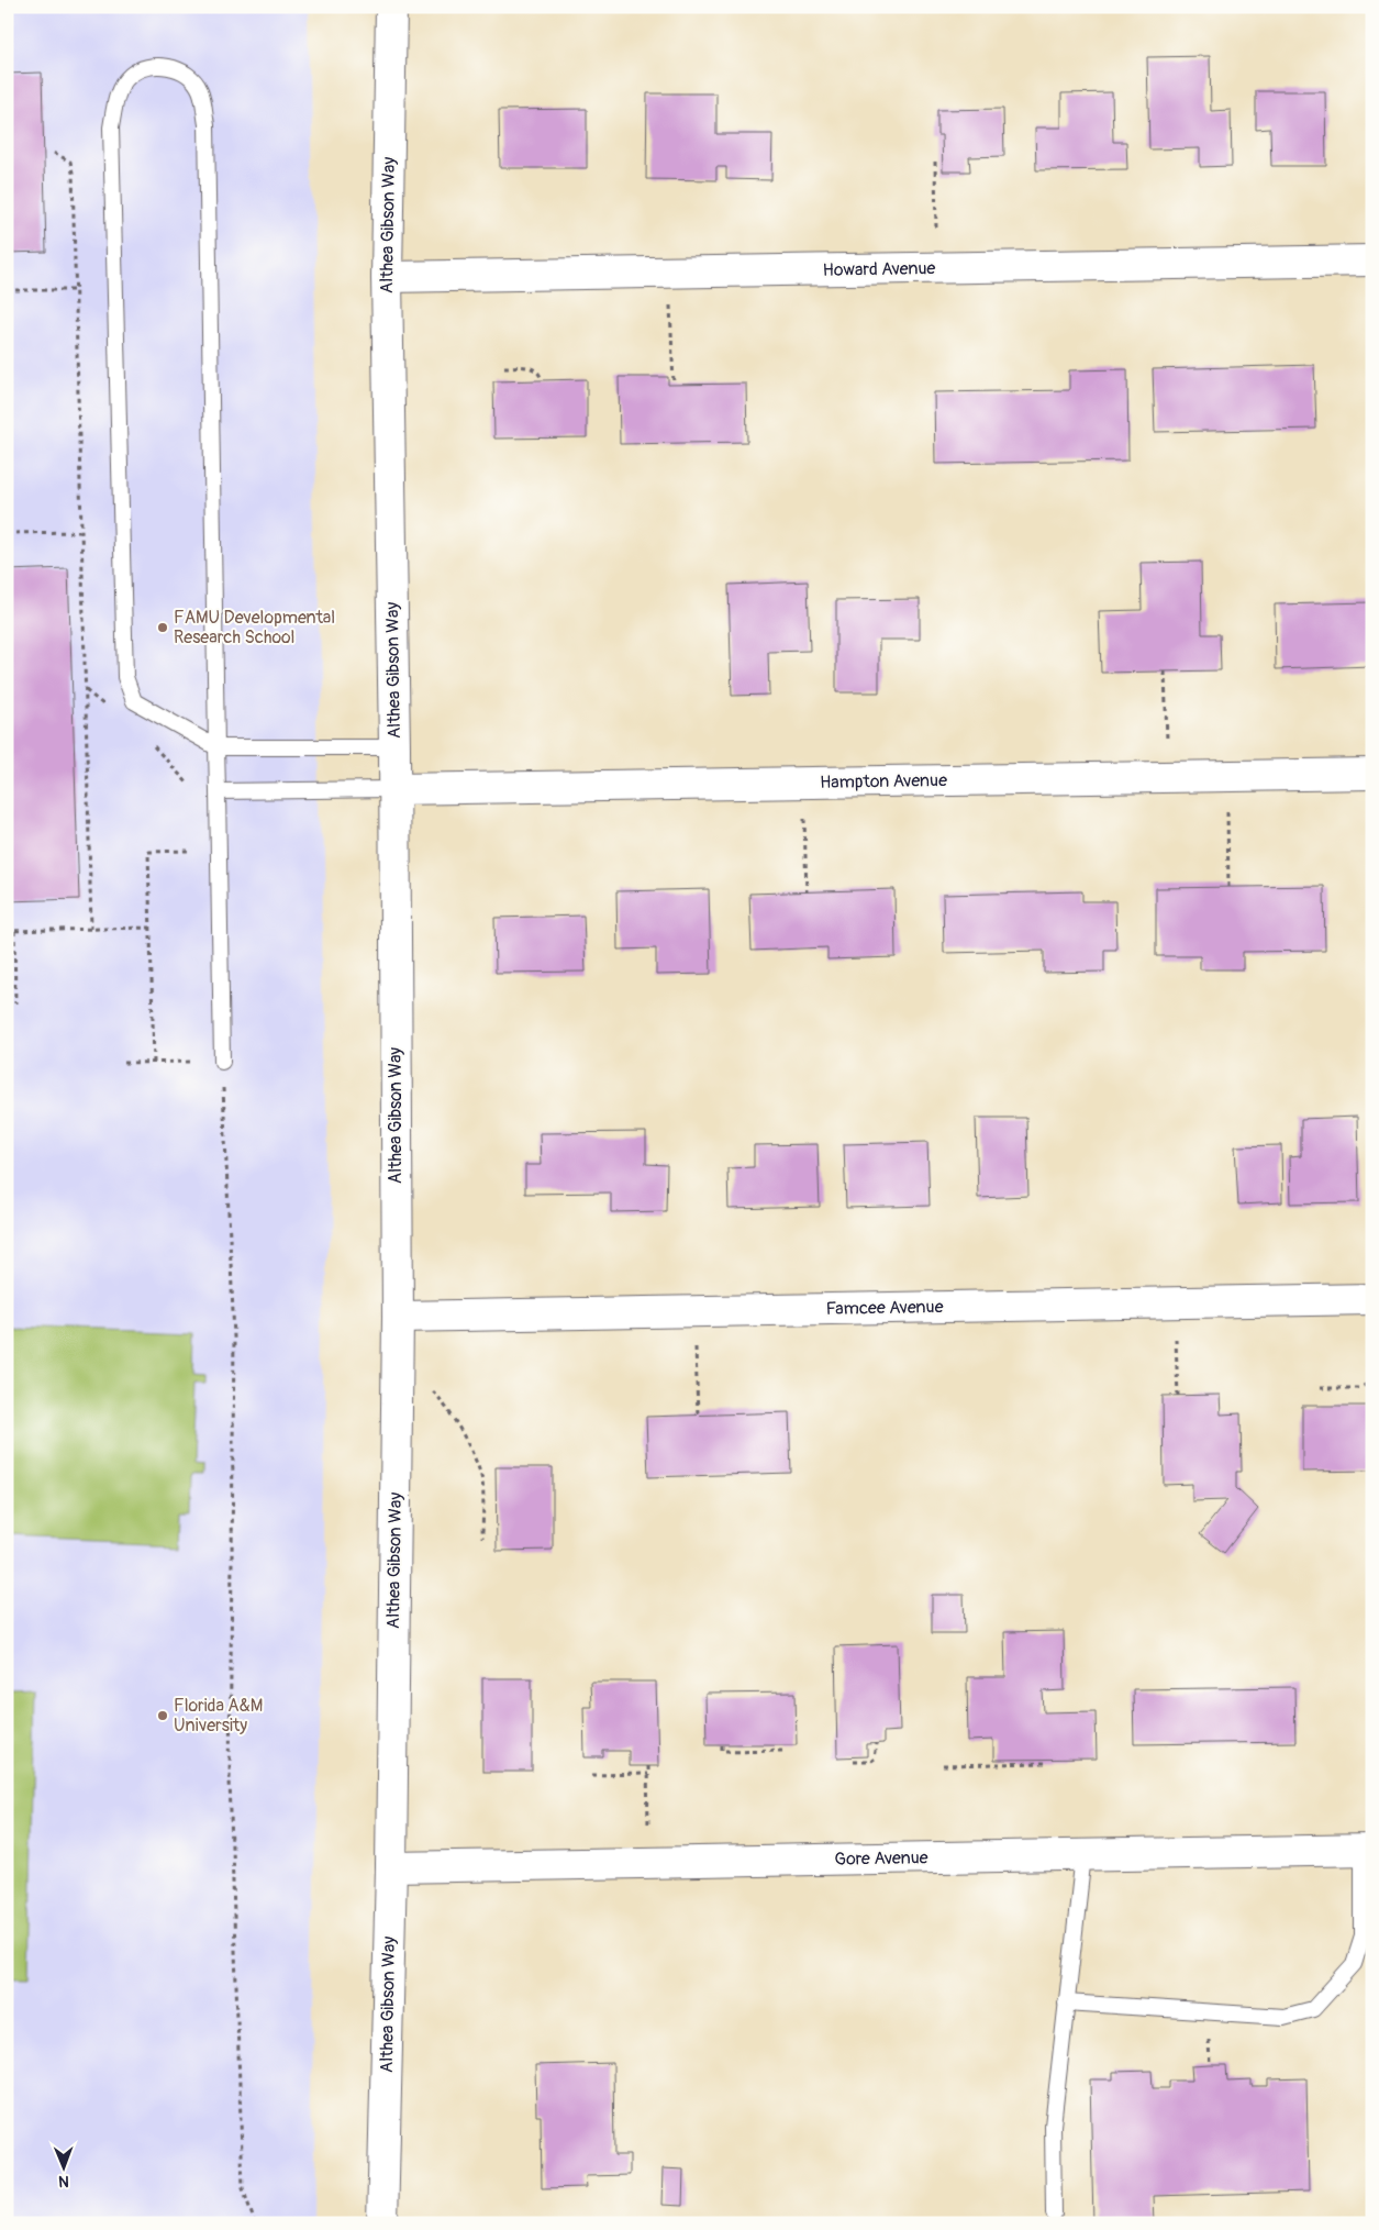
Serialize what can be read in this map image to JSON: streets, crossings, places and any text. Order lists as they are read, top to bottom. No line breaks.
{"streets":{"street":["Althea Gibson Way","Howard Avenue","Hampton Avenue","Famcee Avenue","Gore Avenue"]},"crossings":[["Althea Gibson Way","Howard Avenue"],["Althea Gibson Way","Hampton Avenue"],["Althea Gibson Way","Famcee Avenue"],["Althea Gibson Way","Gore Avenue"]],"places":["FAMU Developmental Research School","Florida A&M University"],"north":"bottom"}
